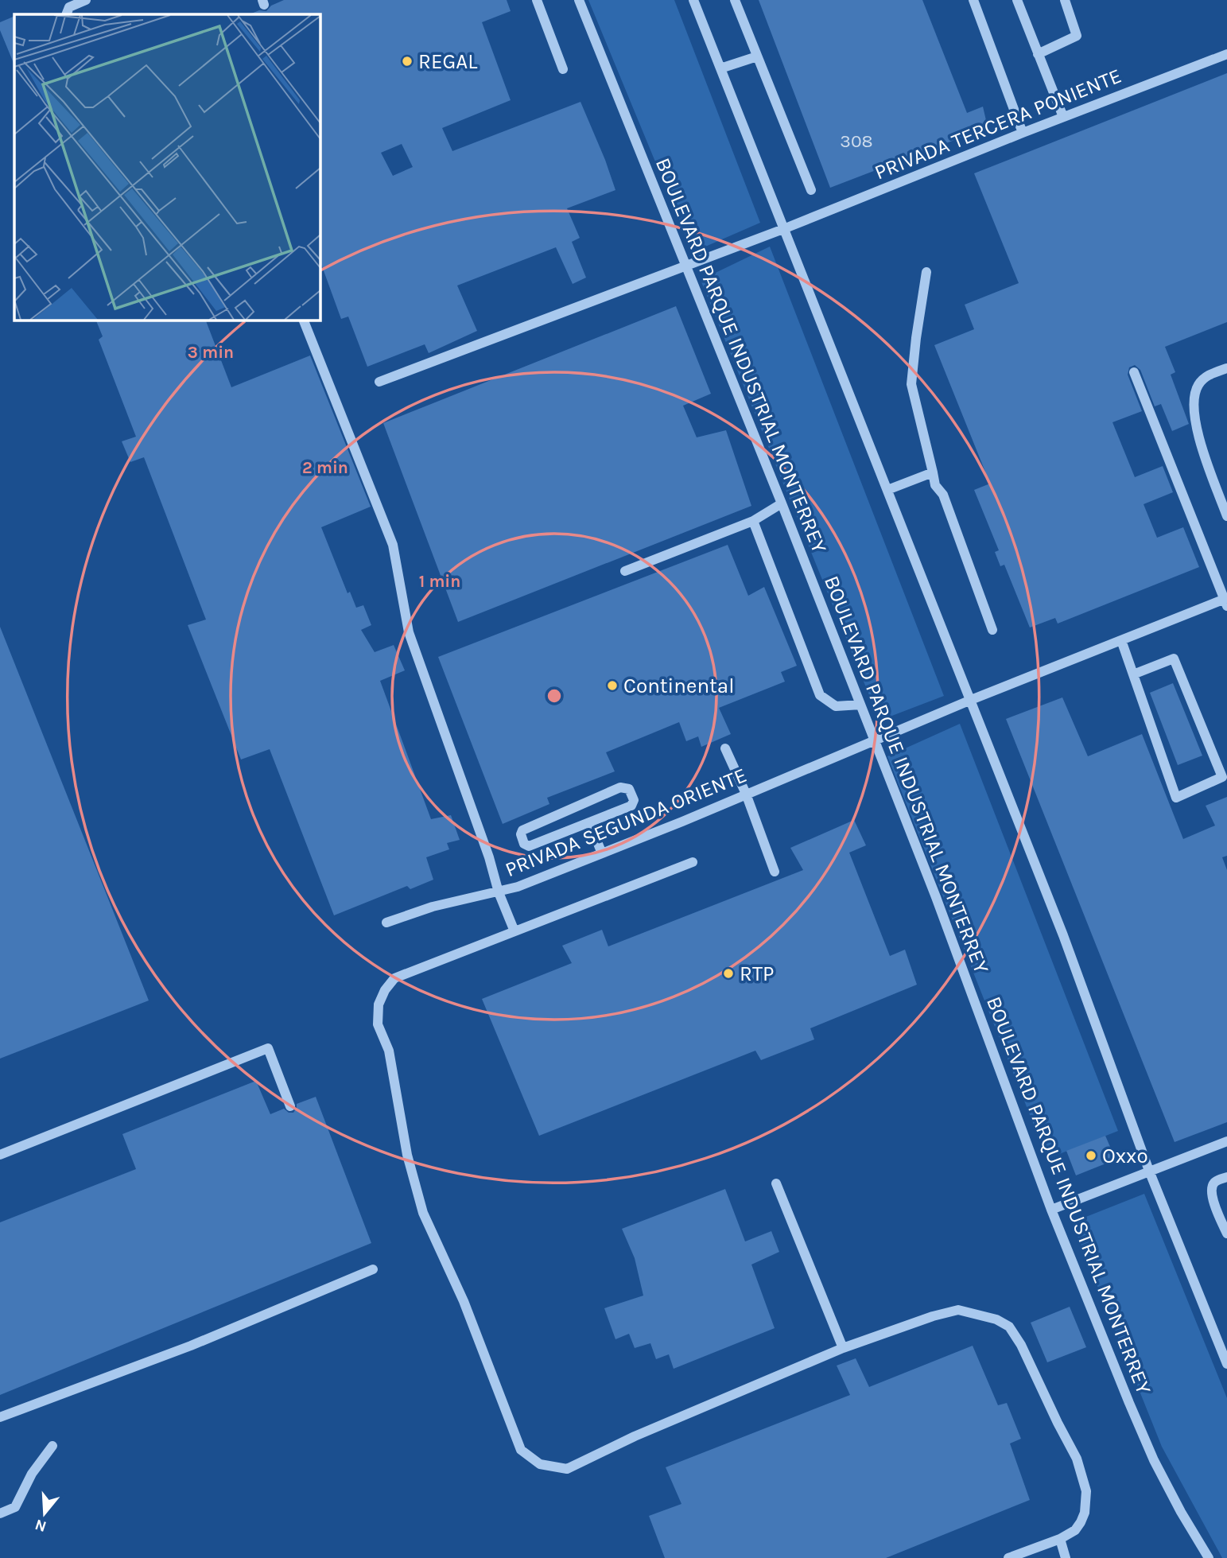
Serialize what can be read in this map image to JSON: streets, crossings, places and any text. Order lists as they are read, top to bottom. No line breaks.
{"streets":{"street":["PRIVADA TERCERA PONIENTE","BOULEVARD PARQUE INDUSTRIAL MONTERREY","PRIVADA SEGUNDA ORIENTE"]},"crossings":[["PRIVADA TERCERA PONIENTE","BOULEVARD PARQUE INDUSTRIAL MONTERREY"],["BOULEVARD PARQUE INDUSTRIAL MONTERREY","PRIVADA SEGUNDA ORIENTE"]],"places":["REGAL","Continental","RTP","Oxxo"],"house_numbers":["308"],"north":"bottom","rings":["3 min","2 min","1 min"]}
